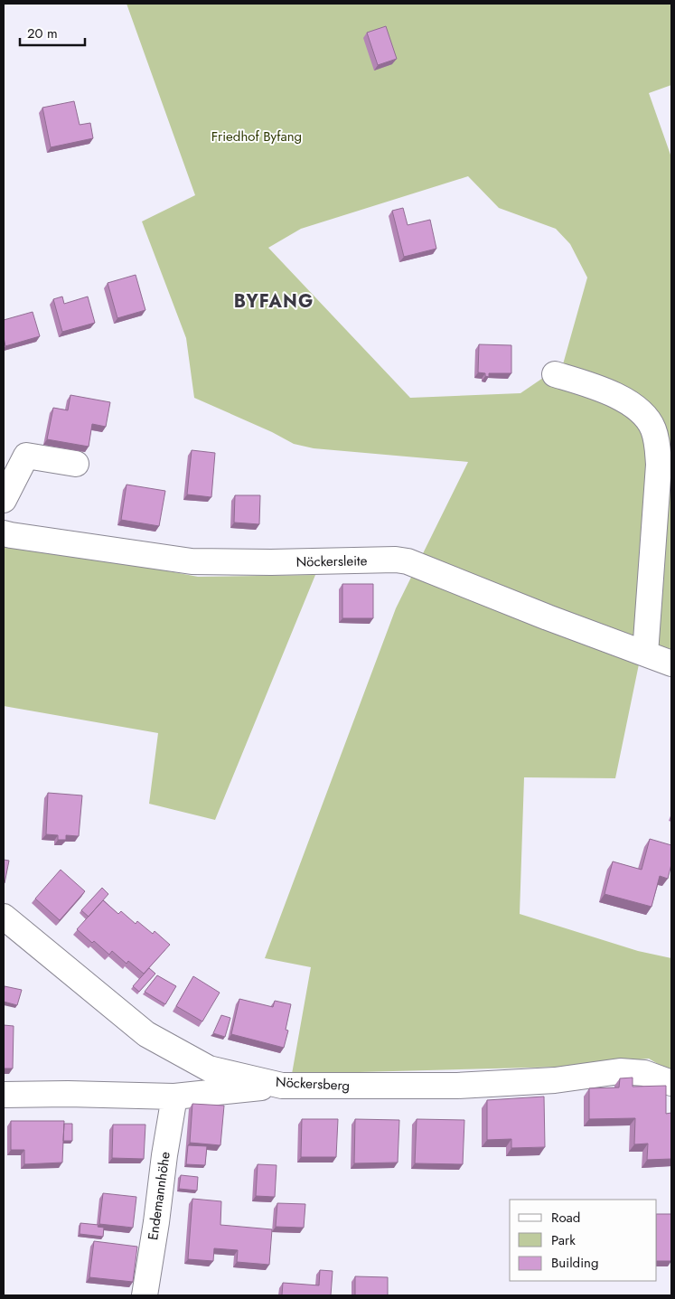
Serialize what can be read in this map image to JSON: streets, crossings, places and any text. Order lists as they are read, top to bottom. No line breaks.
{"streets":{"street":["Nöckersleite","Nöckersberg","Endemannhöhe"]},"districts":["BYFANG"],"parks":["Friedhof Byfang"],"legend":["Road","Park","Building"],"scale_bar":"20 m"}
